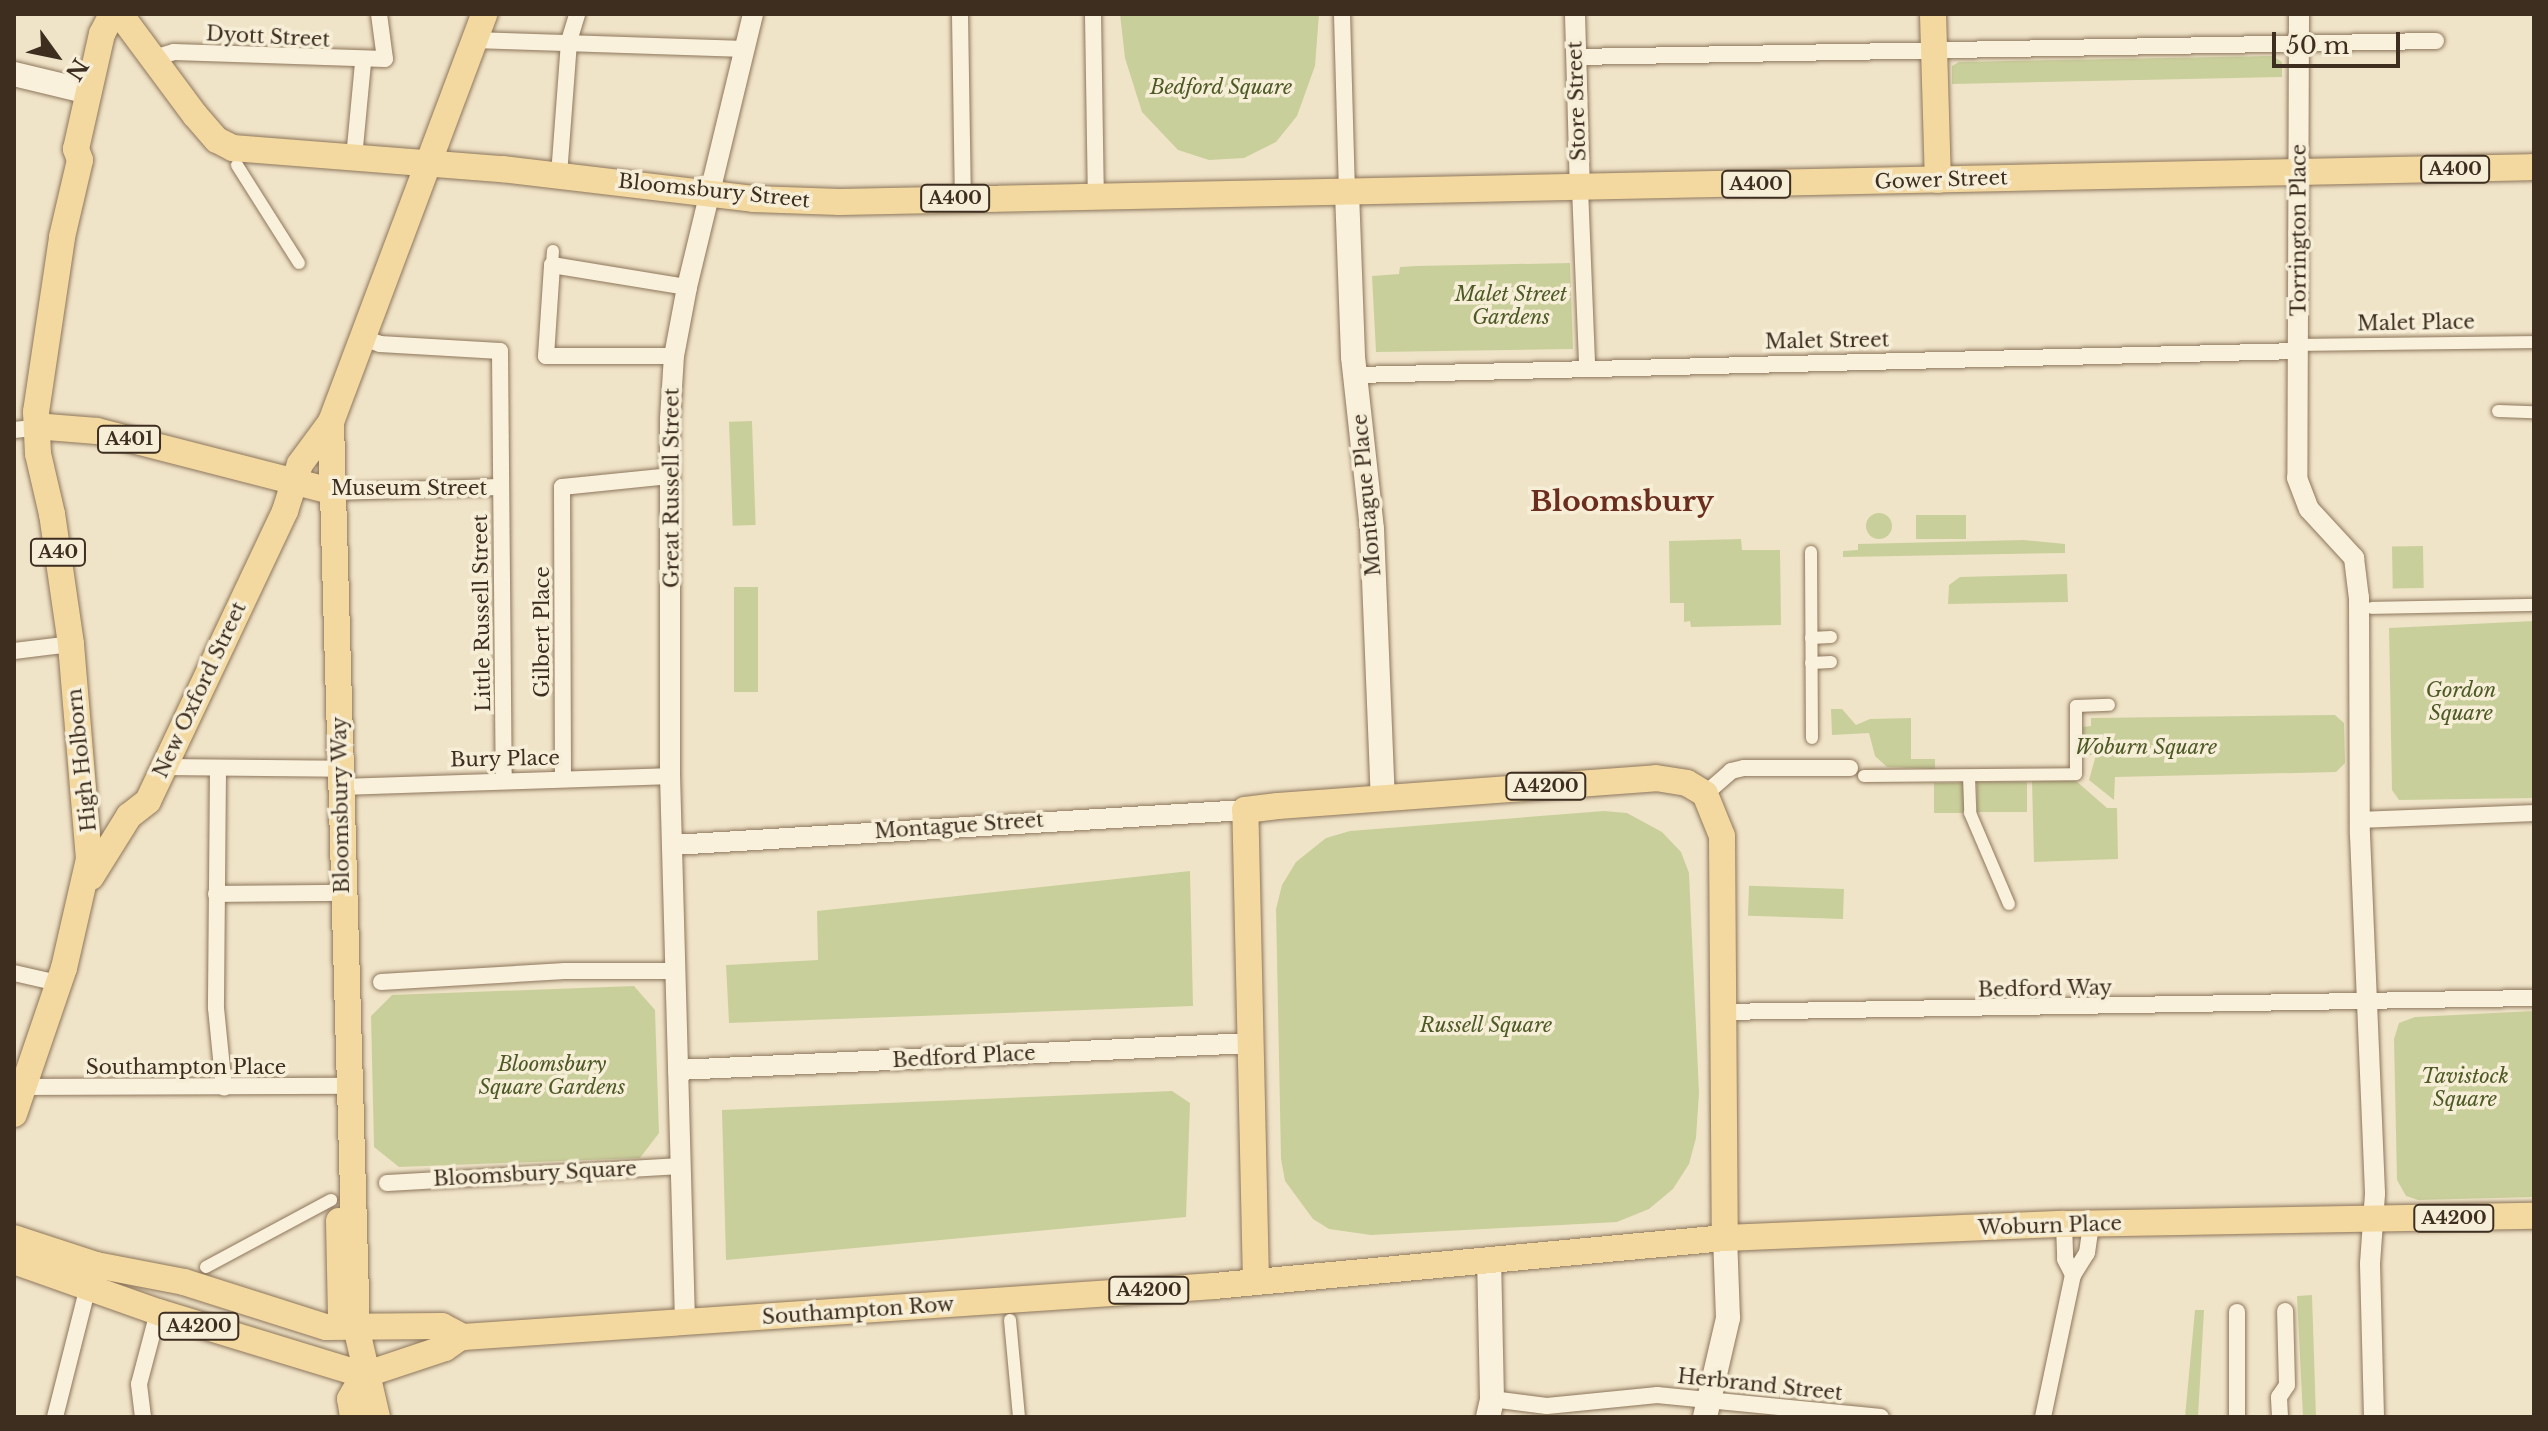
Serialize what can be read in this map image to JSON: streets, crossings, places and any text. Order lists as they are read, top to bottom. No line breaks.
{"streets":{"main road":["A400","Gower Street","Bloomsbury Street","A401","Museum Street","Montague Place","A40","New Oxford Street","High Holborn","A4200","Bloomsbury Way","Woburn Place","Southampton Row"],"street":["Dyott Street","Store Street","Torrington Place","Malet Place","Malet Street","Great Russell Street","Little Russell Street","Gilbert Place","Bury Place","Montague Street","Bedford Way","Bedford Place","Southampton Place","Bloomsbury Square","Herbrand Street"]},"crossings":[["Dyott Street","A400"],["Store Street","Gower Street"],["A400","Gower Street"],["A400","Bloomsbury Street"],["A400","Montague Place"],["Gower Street","Torrington Place"],["Gower Street","Montague Place"],["Bloomsbury Street","Great Russell Street"],["Torrington Place","Malet Place"],["Torrington Place","Malet Street"],["Malet Place","Malet Street"],["Malet Street","Montague Place"],["Museum Street","Little Russell Street"],["Museum Street","New Oxford Street"],["Museum Street","High Holborn"],["Museum Street","Bloomsbury Way"],["Great Russell Street","Gilbert Place"],["Great Russell Street","Bury Place"],["Great Russell Street","Montague Street"],["Montague Place","A4200"],["Little Russell Street","Bury Place"],["Gilbert Place","Bury Place"],["New Oxford Street","Bury Place"],["New Oxford Street","High Holborn"],["New Oxford Street","Bloomsbury Way"],["Bury Place","Bloomsbury Way"],["High Holborn","Southampton Place"],["A4200","Bloomsbury Way"],["A4200","Montague Street"],["A4200","Woburn Place"],["A4200","Southampton Row"],["Bloomsbury Way","Southampton Place"],["Bloomsbury Way","Southampton Row"]],"districts":["Bloomsbury"],"parks":["Bedford Square","Malet Street Gardens","Gordon Square","Woburn Square","Russell Square","Bloomsbury Square Gardens","Tavistock Square"],"scale_bar":"50 m","north":"bottom right"}
